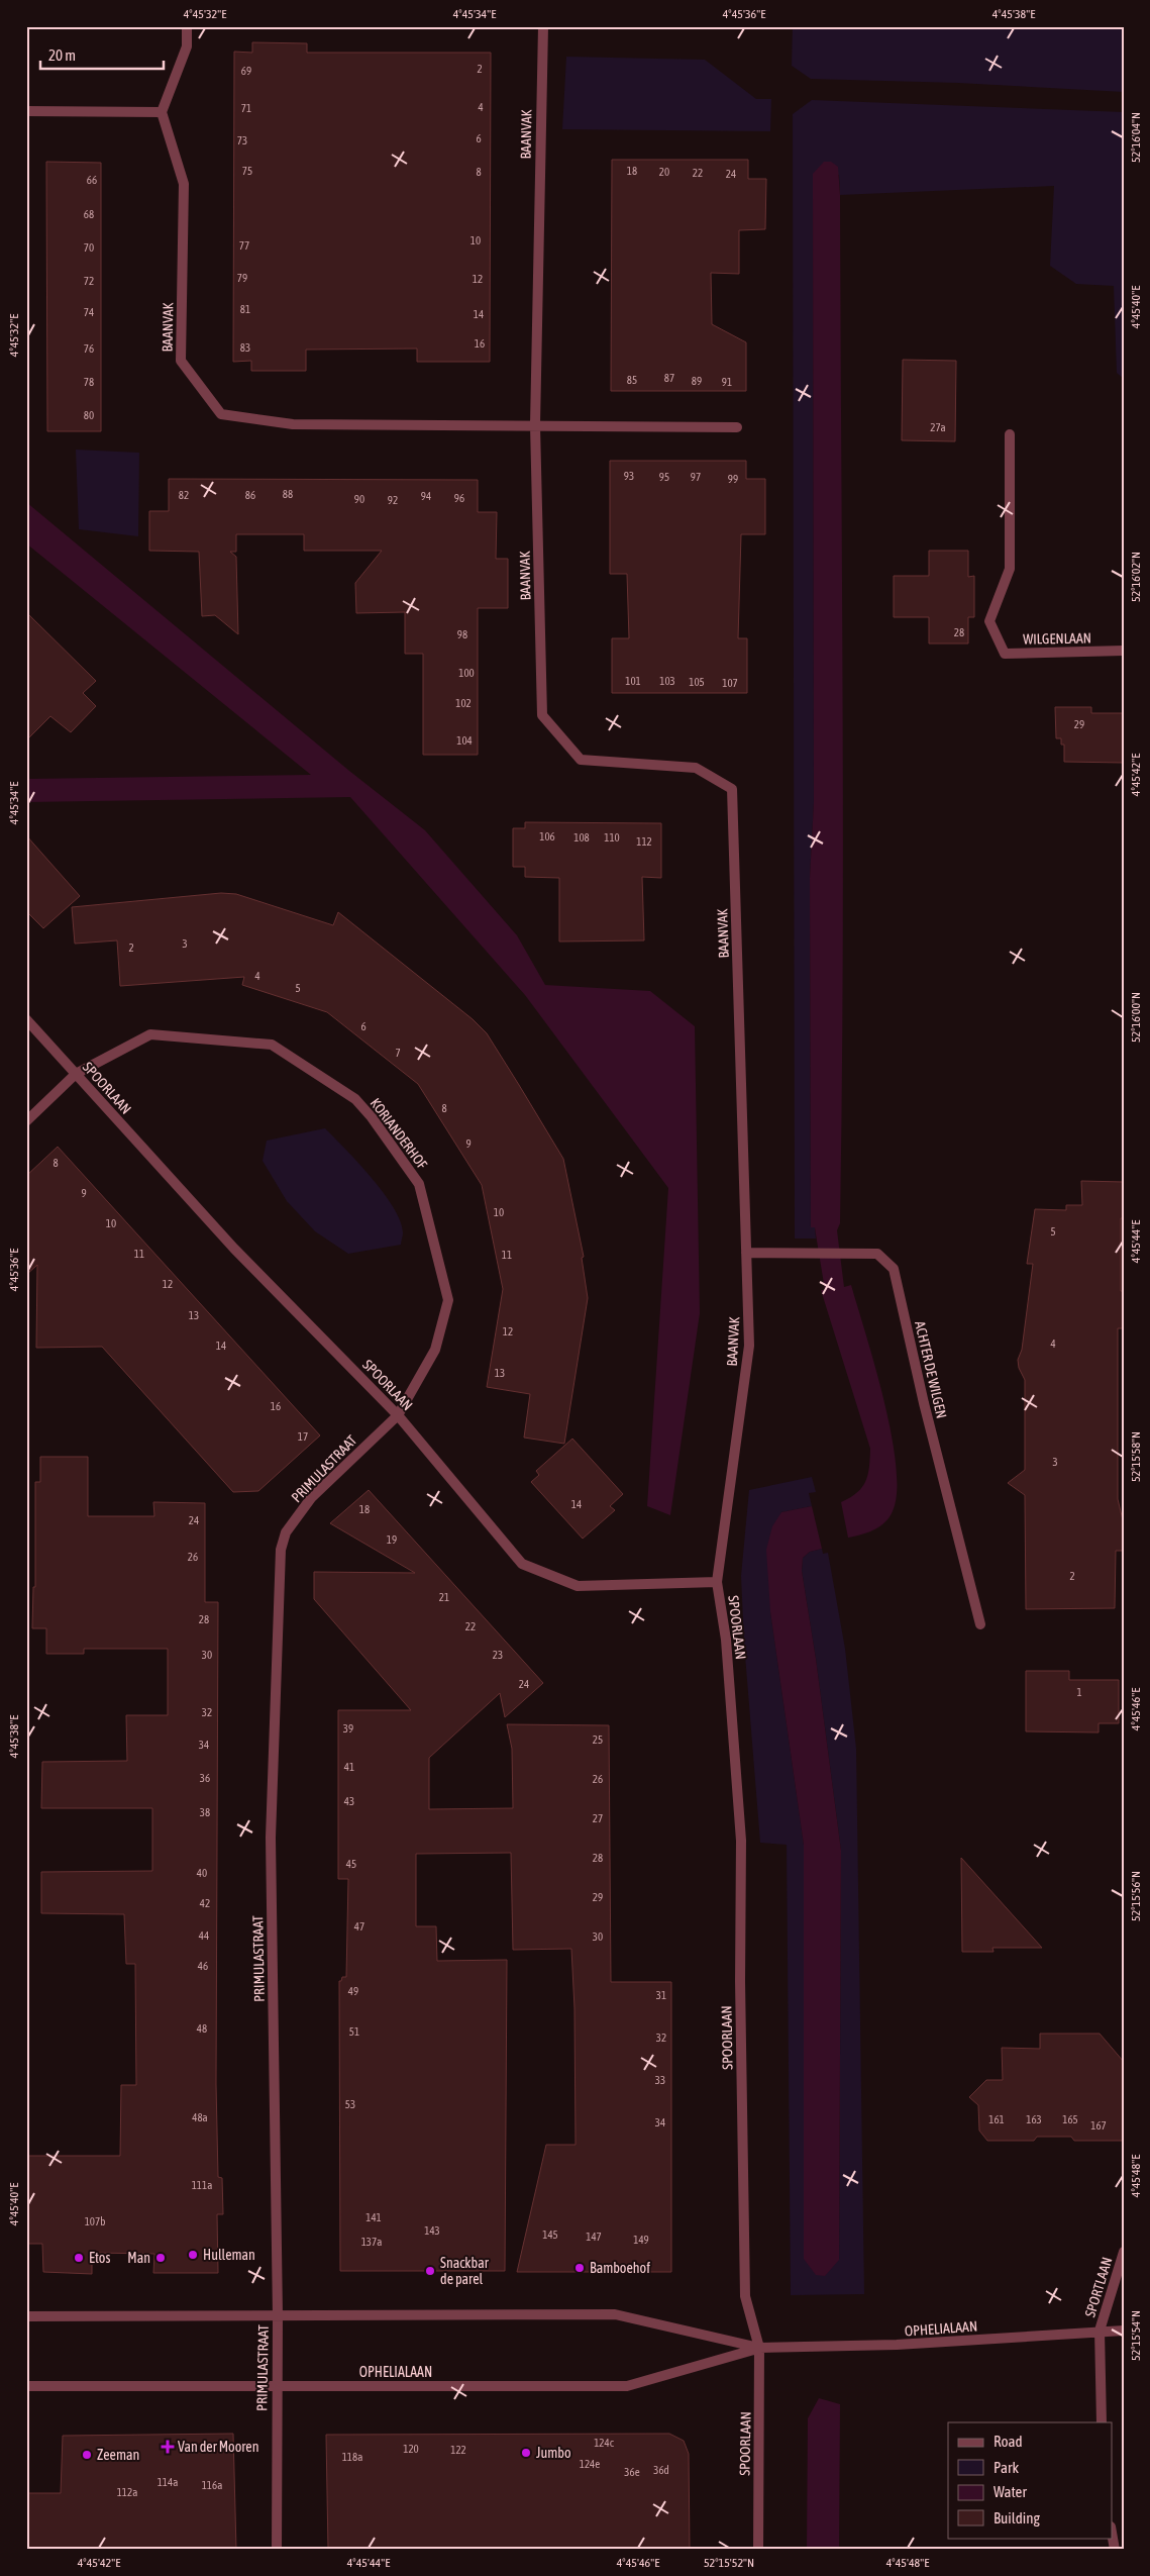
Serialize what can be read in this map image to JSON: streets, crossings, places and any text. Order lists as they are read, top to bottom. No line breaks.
{"streets":{"street":["BAANVAK","WILGENLAAN","SPOORLAAN","KORIANDERHOF","ACHTER DE WILGEN","PRIMULASTRAAT","SPORTLAAN","OPHELIALAAN"]},"crossings":[["BAANVAK","SPOORLAAN"],["BAANVAK","ACHTER DE WILGEN"],["SPOORLAAN","KORIANDERHOF"],["SPOORLAAN","PRIMULASTRAAT"],["SPOORLAAN","OPHELIALAAN"],["KORIANDERHOF","PRIMULASTRAAT"],["PRIMULASTRAAT","OPHELIALAAN"],["SPORTLAAN","OPHELIALAAN"]],"places":{"other":["Hulleman","Etos","Man","Bamboehof","Snackbar de parel","Jumbo","Zeeman"],"health":["Van der Mooren"]},"house_numbers":["2","69","4","71","6","73","75","18","8","20","22","24","66","68","10","77","70","79","12","72","81","74","14","16","83","76","87","85","89","78","91","80","27a","93","95","97","99","88","82","86","94","96","90","92","28","98","100","101","103","105","107","102","29","104","106","108","110","112","3","2","4","5","6","7","8","9","8","9","10","10","5","11","11","12","13","12","4","14","13","16","17","3","14","18","24","19","26","2","21","28","22","30","23","24","1","32","39","25","34","41","36","26","43","38","27","28","45","40","29","42","47","44","30","46","49","31","48","51","32","33","53","48a","161","163","165","34","167","111a","141","107b","143","145","147","149","137a","124c","120","122","118a","124e","36d","36e","114a","116a","112a"],"legend":["Road","Park","Water","Building"],"scale_bar":"20 m","coordinates":["4°45'32\"E","4°45'34\"E","4°45'36\"E","4°45'38\"E","52°16'04\"N","4°45'40\"E","52°16'02\"N","4°45'42\"E","52°16'00\"N","4°45'44\"E","52°15'58\"N","4°45'46\"E","52°15'56\"N","4°45'48\"E","52°15'54\"N","52°15'52\"N"]}
